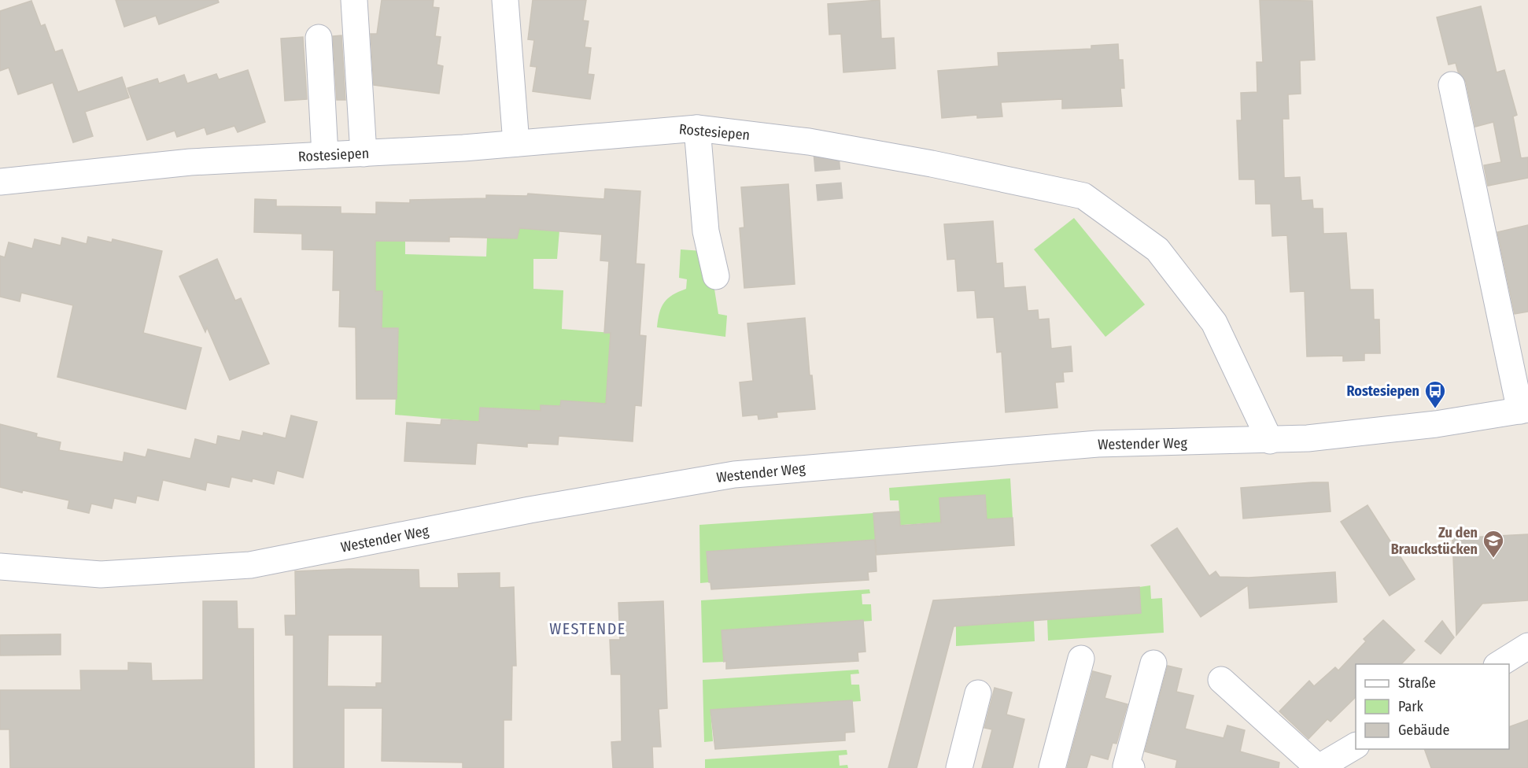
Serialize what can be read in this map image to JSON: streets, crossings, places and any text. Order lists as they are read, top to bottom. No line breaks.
{"streets":{"street":["Rostesiepen","Westender Weg"]},"crossings":[["Rostesiepen","Westender Weg"]],"districts":["WESTENDE"],"places":{"bus stop":["Rostesiepen"],"school or university":["Zu den Brauckstücken"]},"legend":["Straße","Park","Gebäude"]}
